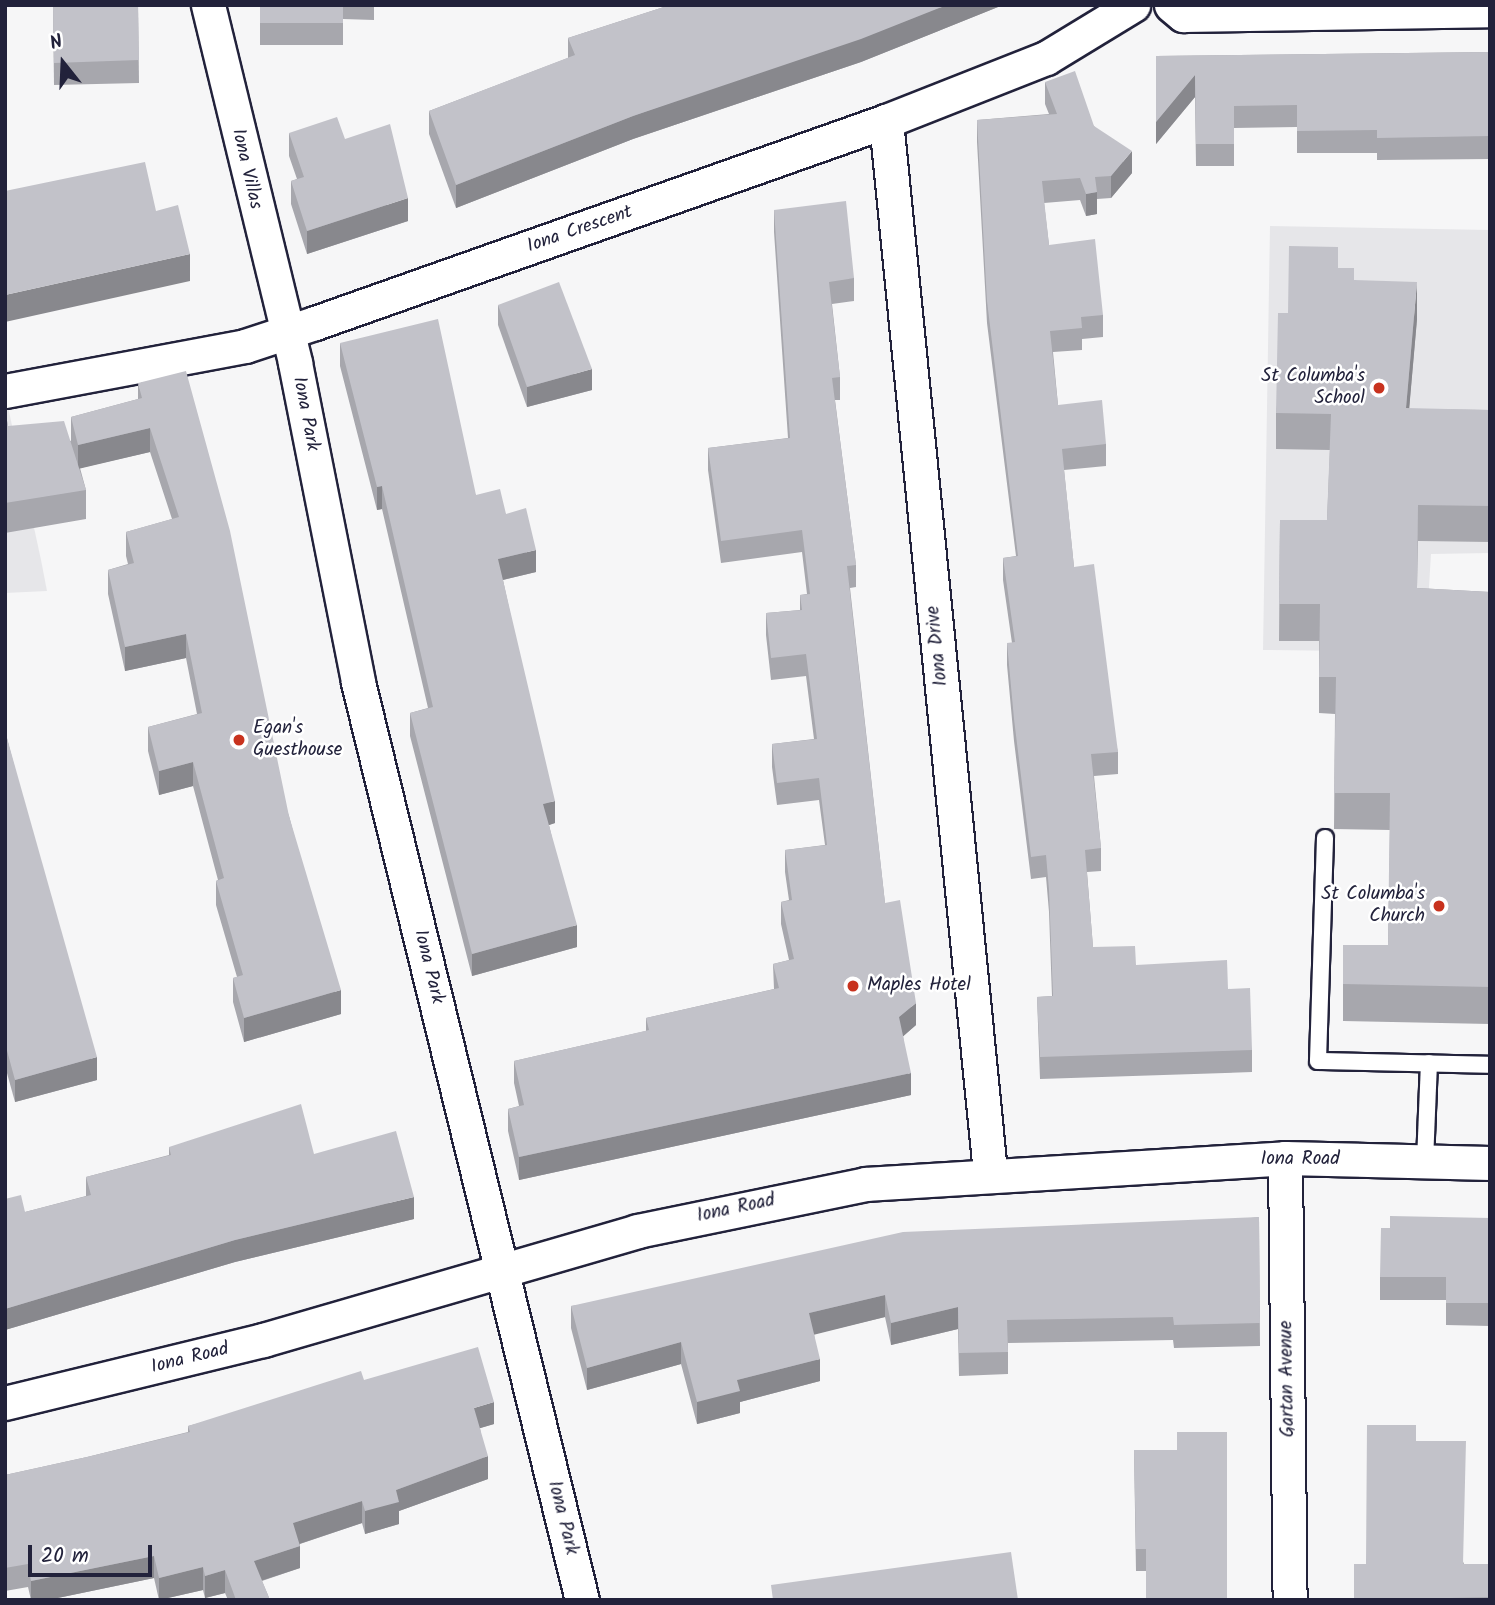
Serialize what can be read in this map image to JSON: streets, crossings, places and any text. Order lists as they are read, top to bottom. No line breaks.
{"streets":{"street":["Iona Villas","Iona Crescent","Iona Park","Iona Drive","Iona Road","Gartan Avenue"]},"crossings":[["Iona Villas","Iona Crescent"],["Iona Villas","Iona Park"],["Iona Crescent","Iona Park"],["Iona Crescent","Iona Drive"],["Iona Park","Iona Road"],["Iona Drive","Iona Road"],["Iona Road","Gartan Avenue"]],"places":["St Columba's School","Egan's Guesthouse","St Columba's Church","Maples Hotel"],"scale_bar":"20 m","north":"top"}
